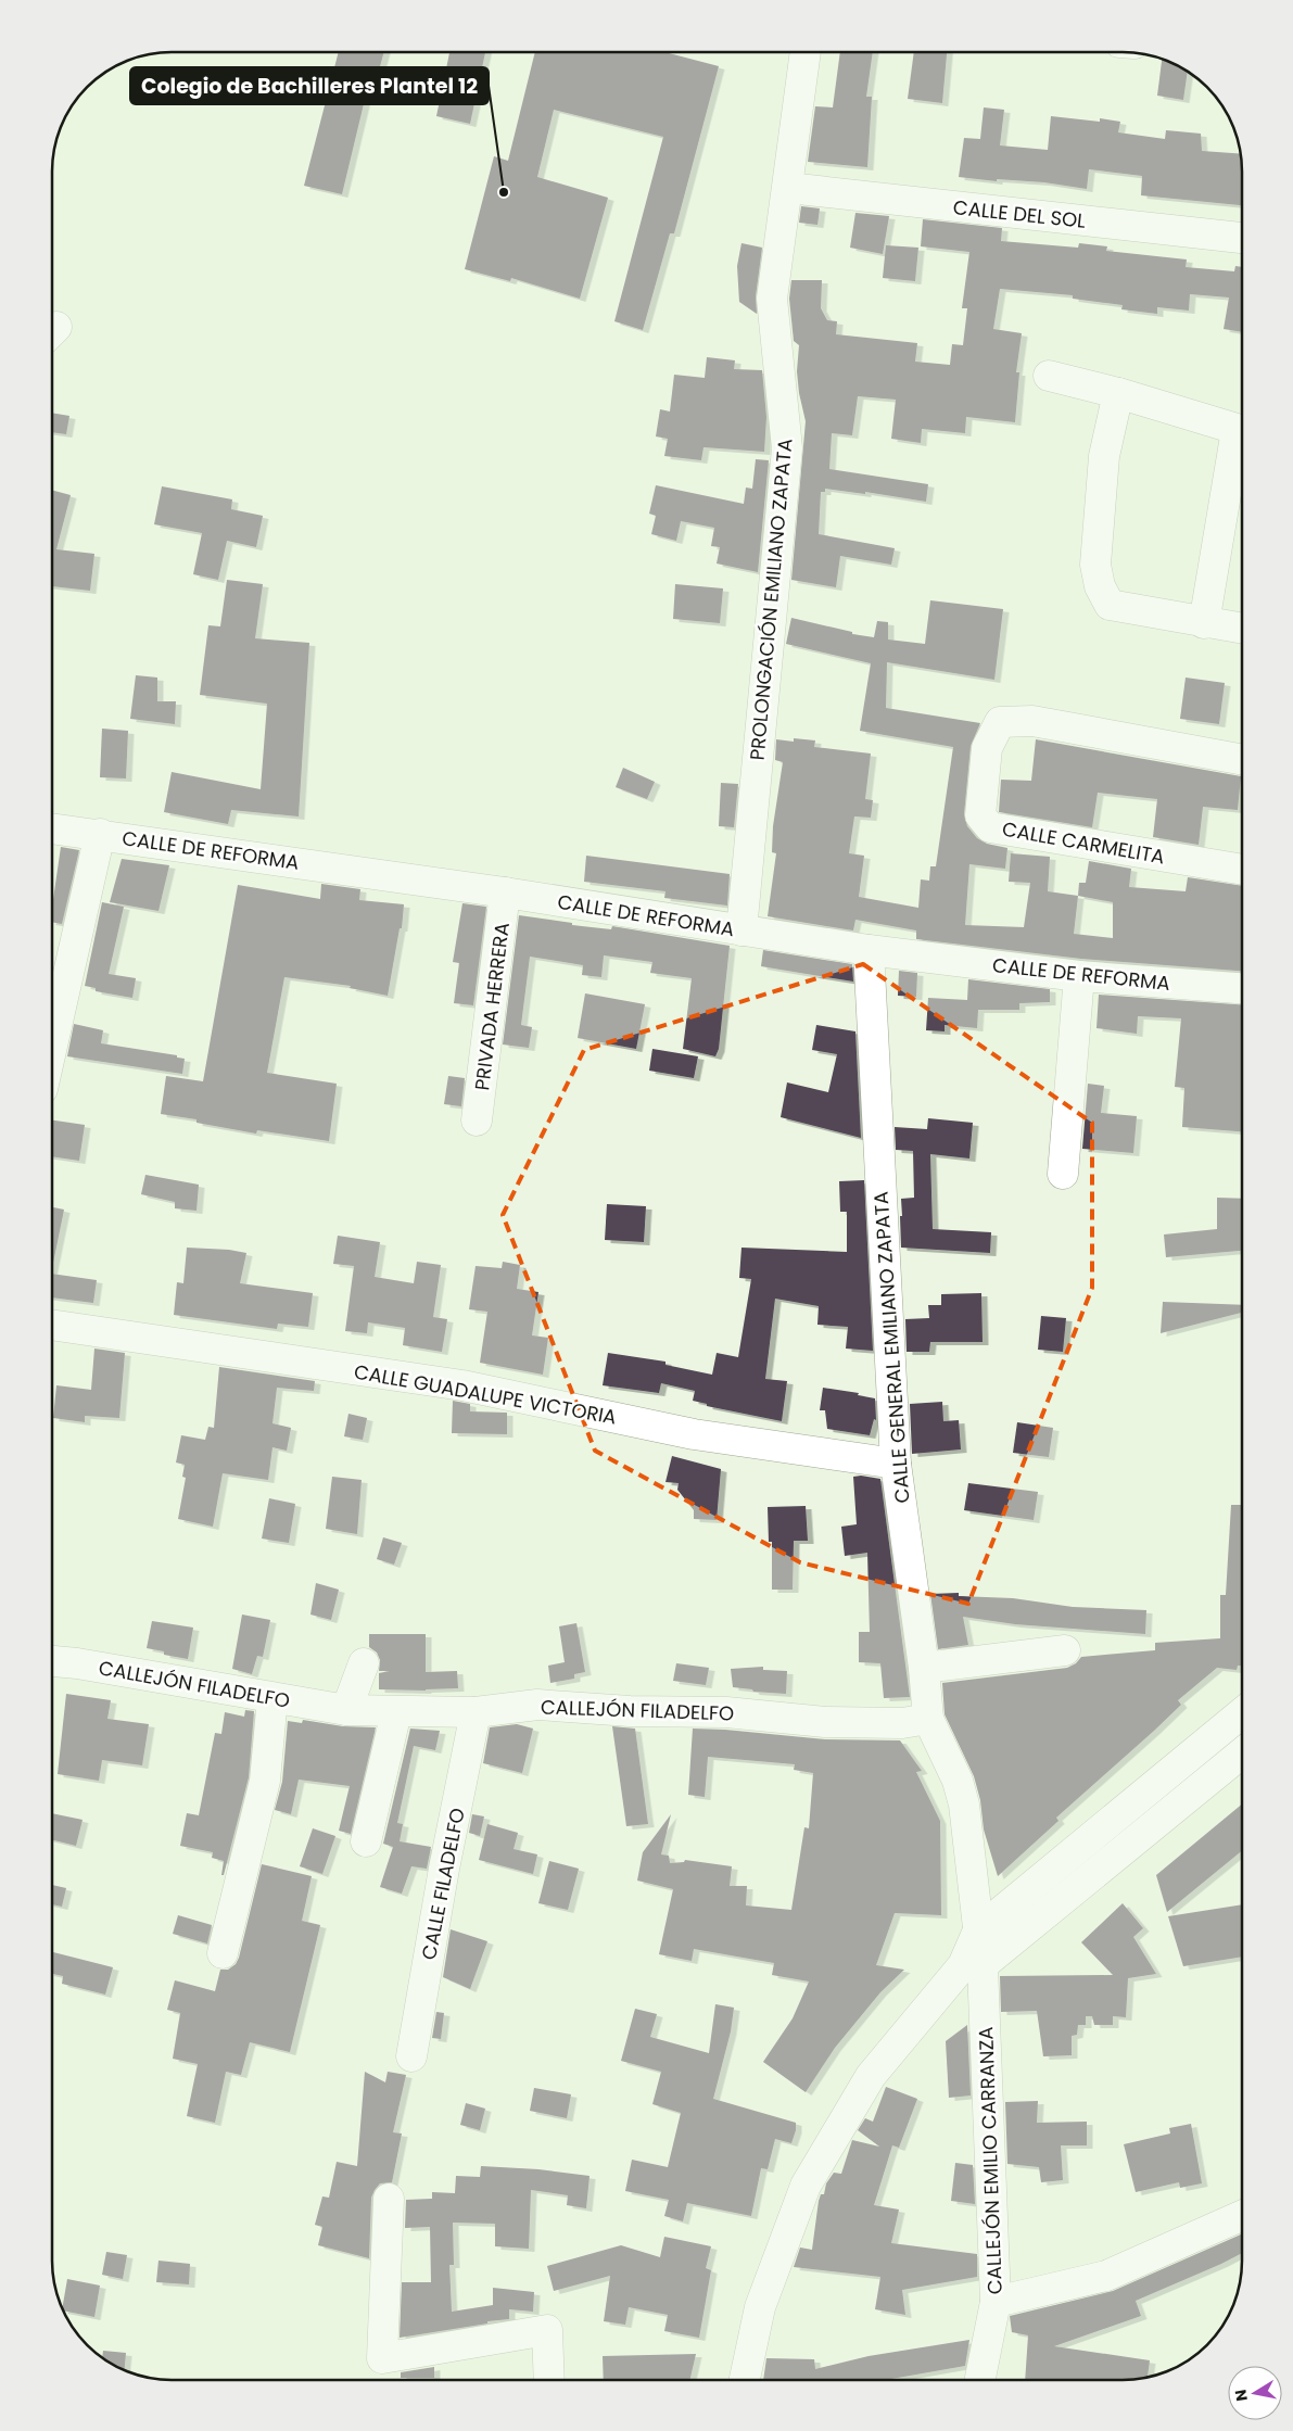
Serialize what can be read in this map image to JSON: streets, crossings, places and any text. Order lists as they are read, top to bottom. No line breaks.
{"streets":{"street":["CALLE DEL SOL","PROLONGACIÓN EMILIANO ZAPATA","CALLE CARMELITA","CALLE DE REFORMA","PRIVADA HERRERA","CALLE GENERAL EMILIANO ZAPATA","CALLE GUADALUPE VICTORIA","CALLEJÓN FILADELFO","CALLE FILADELFO","CALLEJÓN EMILIO CARRANZA"]},"crossings":[["CALLE DEL SOL","PROLONGACIÓN EMILIANO ZAPATA"],["PROLONGACIÓN EMILIANO ZAPATA","CALLE DE REFORMA"],["CALLE DE REFORMA","PRIVADA HERRERA"],["CALLE DE REFORMA","CALLE GENERAL EMILIANO ZAPATA"],["CALLE GENERAL EMILIANO ZAPATA","CALLE GUADALUPE VICTORIA"],["CALLE GENERAL EMILIANO ZAPATA","CALLEJÓN FILADELFO"],["CALLEJÓN FILADELFO","CALLE FILADELFO"]],"places":["Colegio de Bachilleres Plantel 12"],"north":"left"}
